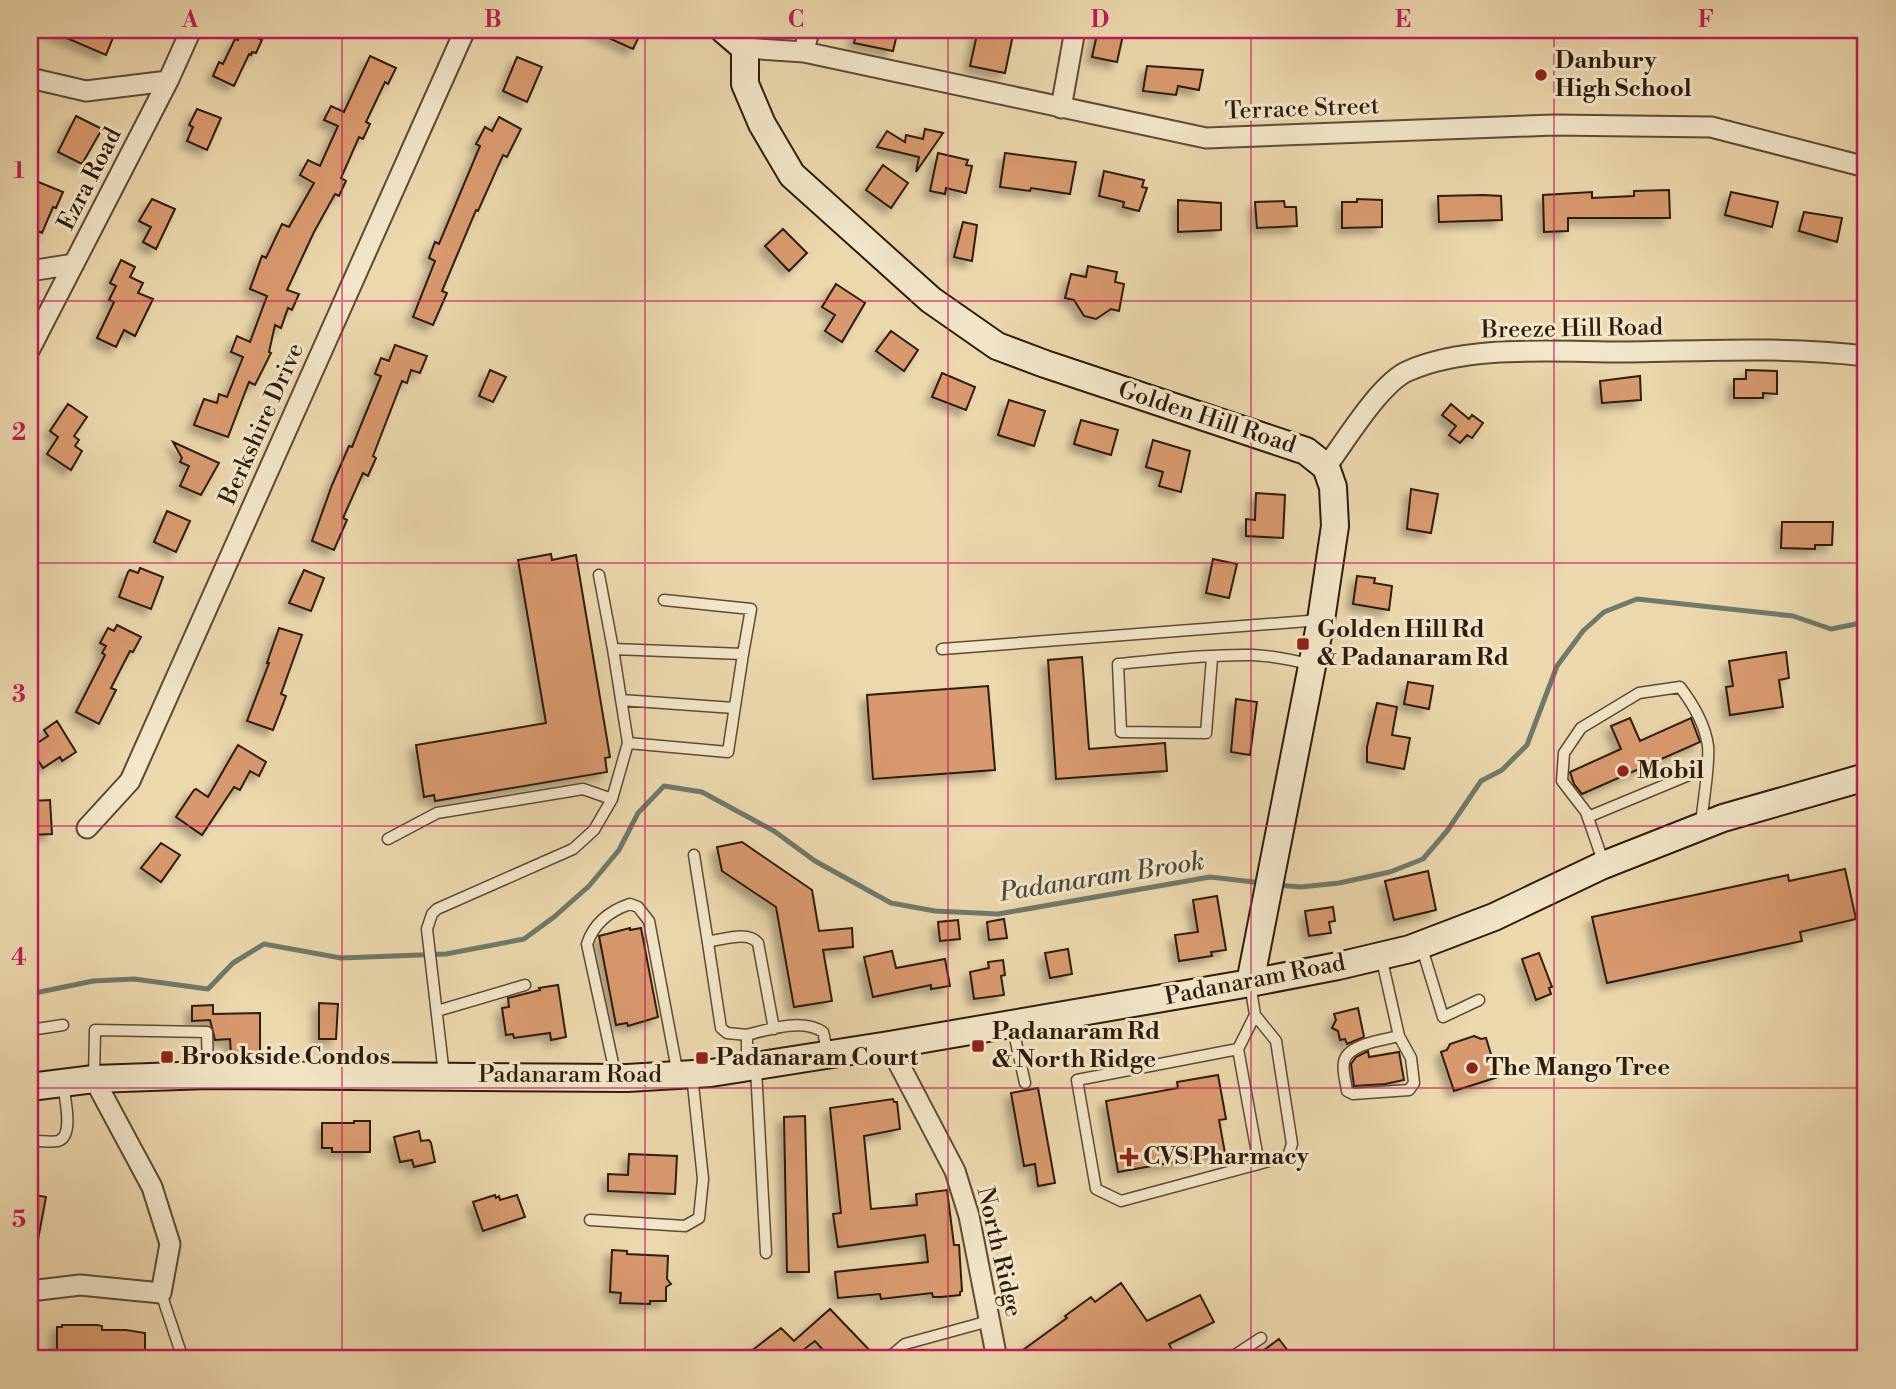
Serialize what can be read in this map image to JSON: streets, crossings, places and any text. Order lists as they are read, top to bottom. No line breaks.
{"streets":{"main road":["Golden Hill Road","Padanaram Road"],"street":["Terrace Street","Ezra Road","Breeze Hill Road","Berkshire Drive","North Ridge"]},"crossings":[["Terrace Street","Golden Hill Road"],["Breeze Hill Road","Golden Hill Road"],["Golden Hill Road","Padanaram Road"],["Padanaram Road","North Ridge"]],"water":["Padanaram Brook"],"places":{"other":["Danbury High School","Mobil","The Mango Tree"],"transit":["Golden Hill Rd & Padanaram Rd","Padanaram Rd & North Ridge","Brookside Condos","Padanaram Court"],"health":["CVS Pharmacy"]},"grid":{"columns":["A","B","C","D","E","F"],"rows":["1","2","3","4","5"]}}
